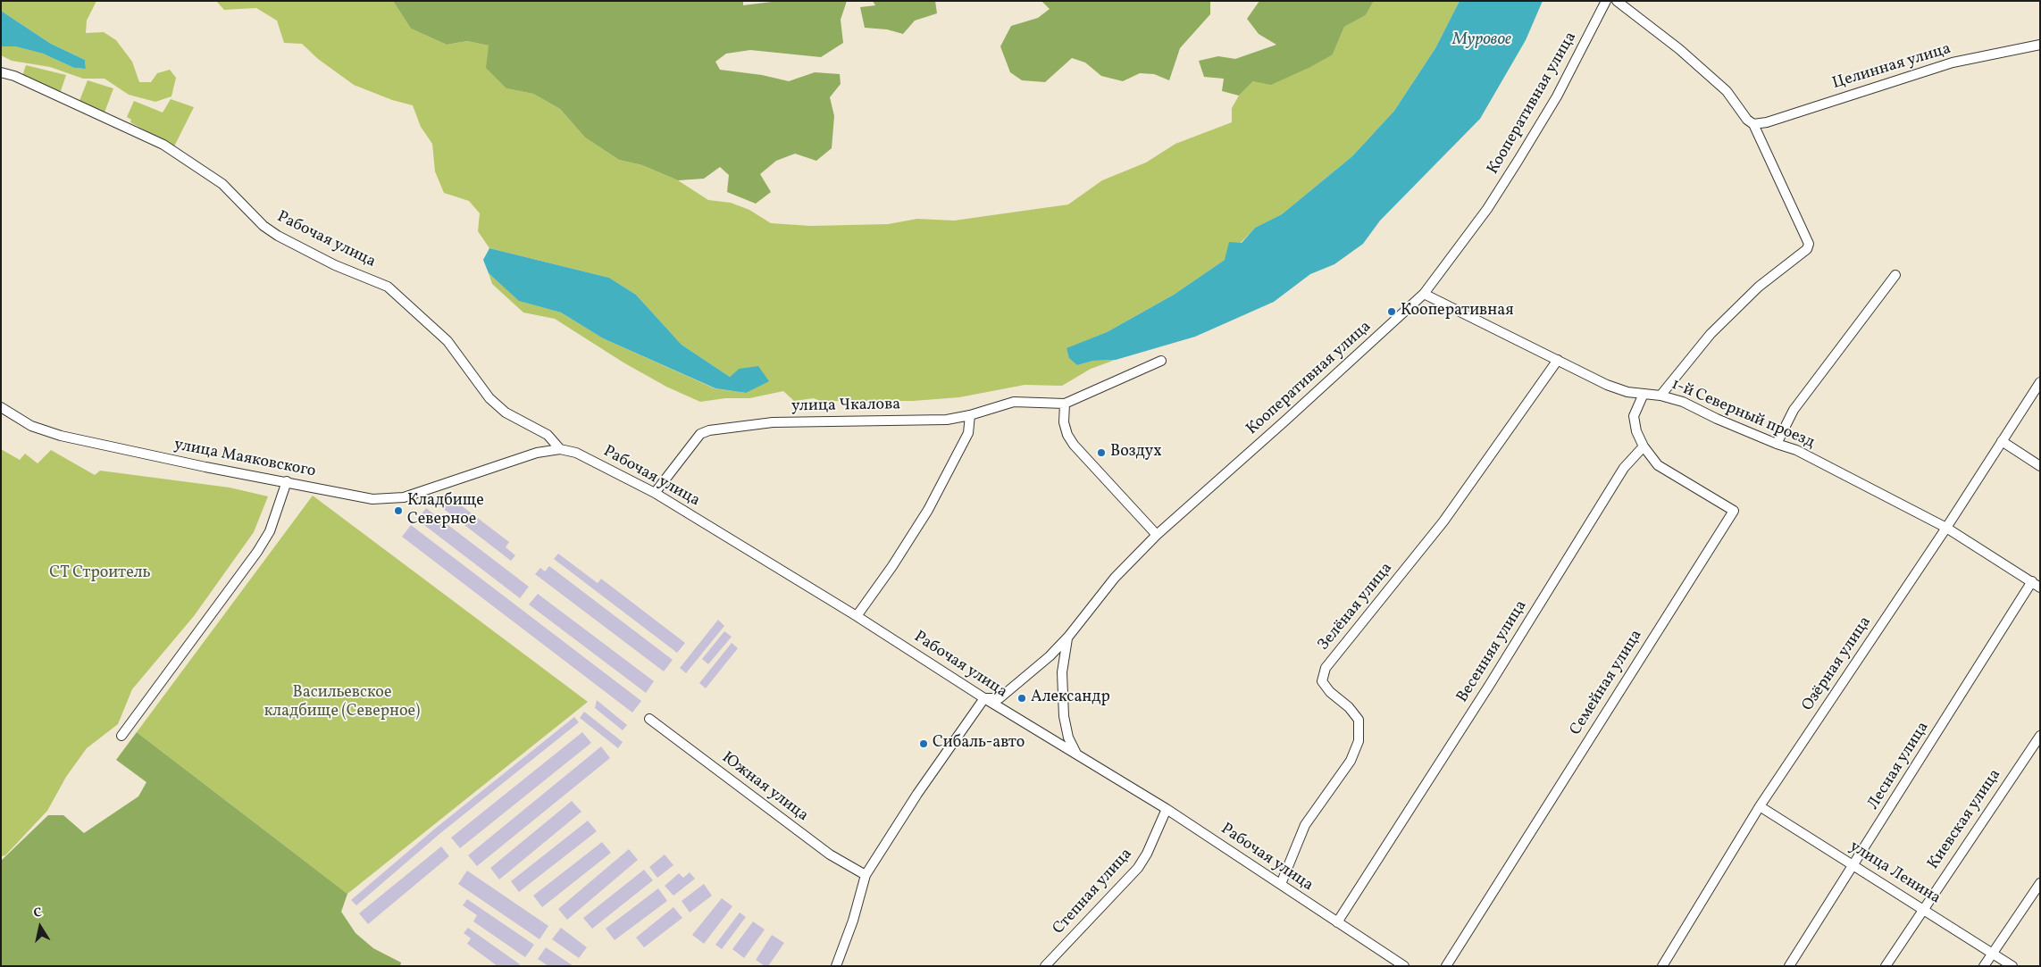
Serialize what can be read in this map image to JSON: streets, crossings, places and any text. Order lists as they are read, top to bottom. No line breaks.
{"streets":{"street":["Целинная улица","Кооперативная улица","Рабочая улица","улица Чкалова","1-й Северный проезд","улица Маяковского","Зелёная улица","Весенняя улица","Озёрная улица","Семейная улица","Лесная улица","Южная улица","Киевская улица","улица Ленина","Степная улица"]},"crossings":[["Кооперативная улица","Рабочая улица"],["Кооперативная улица","1-й Северный проезд"],["Рабочая улица","улица Чкалова"],["Рабочая улица","улица Маяковского"],["Рабочая улица","Зелёная улица"],["Рабочая улица","Весенняя улица"],["Рабочая улица","Степная улица"],["1-й Северный проезд","Зелёная улица"],["1-й Северный проезд","Озёрная улица"],["1-й Северный проезд","Лесная улица"],["Весенняя улица","Семейная улица"],["Озёрная улица","улица Ленина"],["Лесная улица","улица Ленина"],["Киевская улица","улица Ленина"]],"water":["Муровое"],"parks":["СТ Строитель","Васильевское кладбище (Северное)"],"places":["Кооперативная","Воздух","Кладбище Северное","Александр","Сибаль-авто"],"north":"top"}
